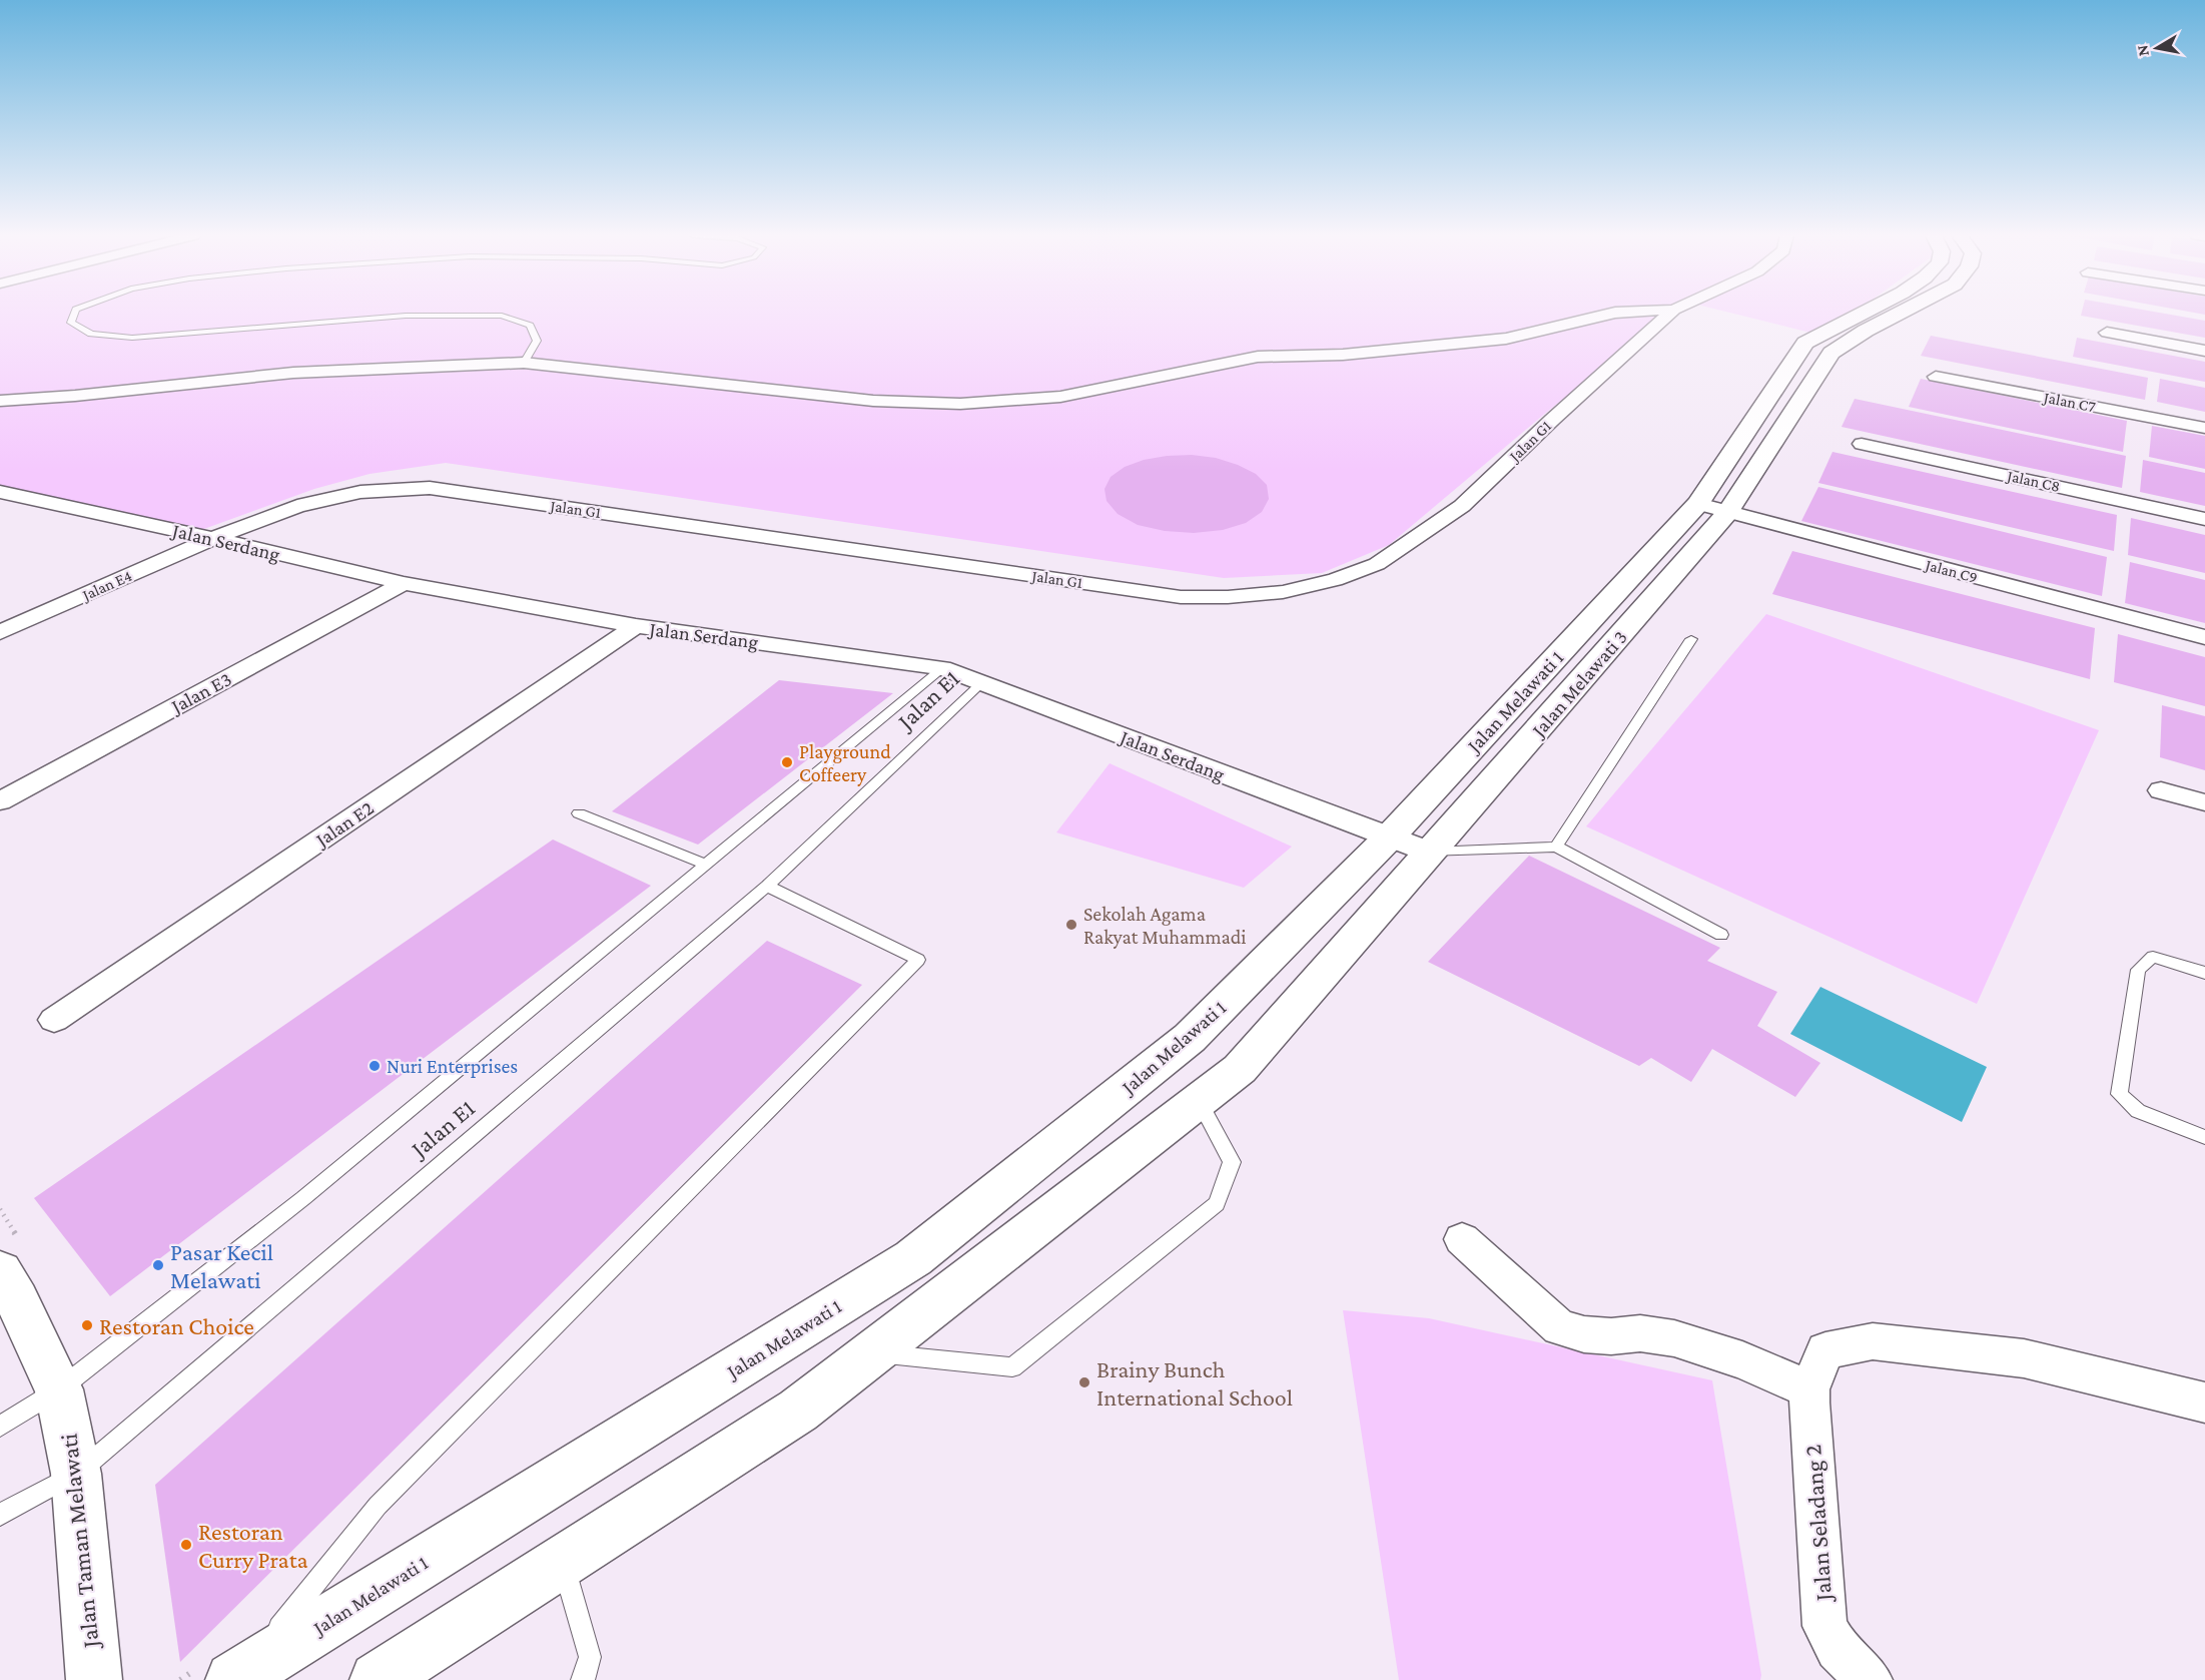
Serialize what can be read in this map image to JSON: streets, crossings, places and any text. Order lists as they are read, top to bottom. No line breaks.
{"streets":{"street":["Jalan C7","Jalan G1","Jalan C8","Jalan Serdang","Jalan C9","Jalan E4","Jalan Melawati 3","Jalan E3","Jalan Melawati 1","Jalan E2","Jalan Seladang 2","Jalan Taman Melawati"],"lane":["Jalan E1"]},"crossings":[["Jalan G1","Jalan Serdang"],["Jalan G1","Jalan E4"],["Jalan Serdang","Jalan E4"],["Jalan Serdang","Jalan Melawati 3"],["Jalan Serdang","Jalan E3"],["Jalan Serdang","Jalan E1"],["Jalan Serdang","Jalan Melawati 1"],["Jalan Serdang","Jalan E2"],["Jalan C9","Jalan Melawati 3"],["Jalan C9","Jalan Melawati 1"],["Jalan E1","Jalan Taman Melawati"]],"places":["Playground Coffeery","Sekolah Agama Rakyat Muhammadi","Nuri Enterprises","Pasar Kecil Melawati","Restoran Choice","Brainy Bunch International School","Restoran Curry Prata"],"north":"left"}
